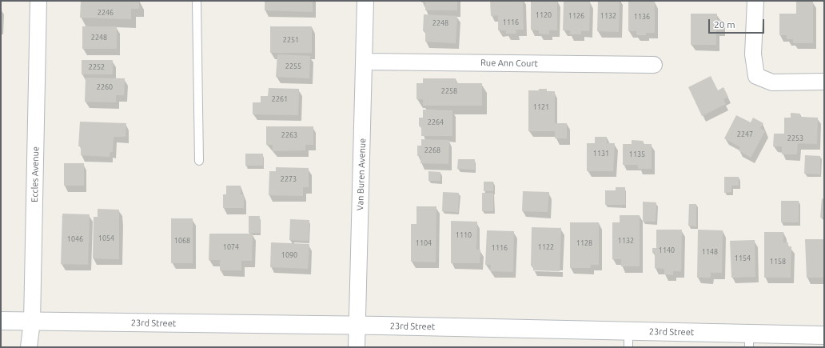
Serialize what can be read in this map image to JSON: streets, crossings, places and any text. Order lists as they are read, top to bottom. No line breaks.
{"streets":{"street":["Rue Ann Court","Eccles Avenue","Van Buren Avenue","23rd Street"]},"crossings":[["Rue Ann Court","Van Buren Avenue"],["Eccles Avenue","23rd Street"],["Van Buren Avenue","23rd Street"]],"house_numbers":["2246","1120","1126","1132","1136","1116","2248","2248","2251","2255","2252","2260","2258","2261","1121","2264","2247","2263","2253","2268","1131","1135","2273","1110","1054","1046","1068","1132","1104","1128","1074","1122","1116","1140","1148","1090","1154","1158"],"scale_bar":"20 m"}
